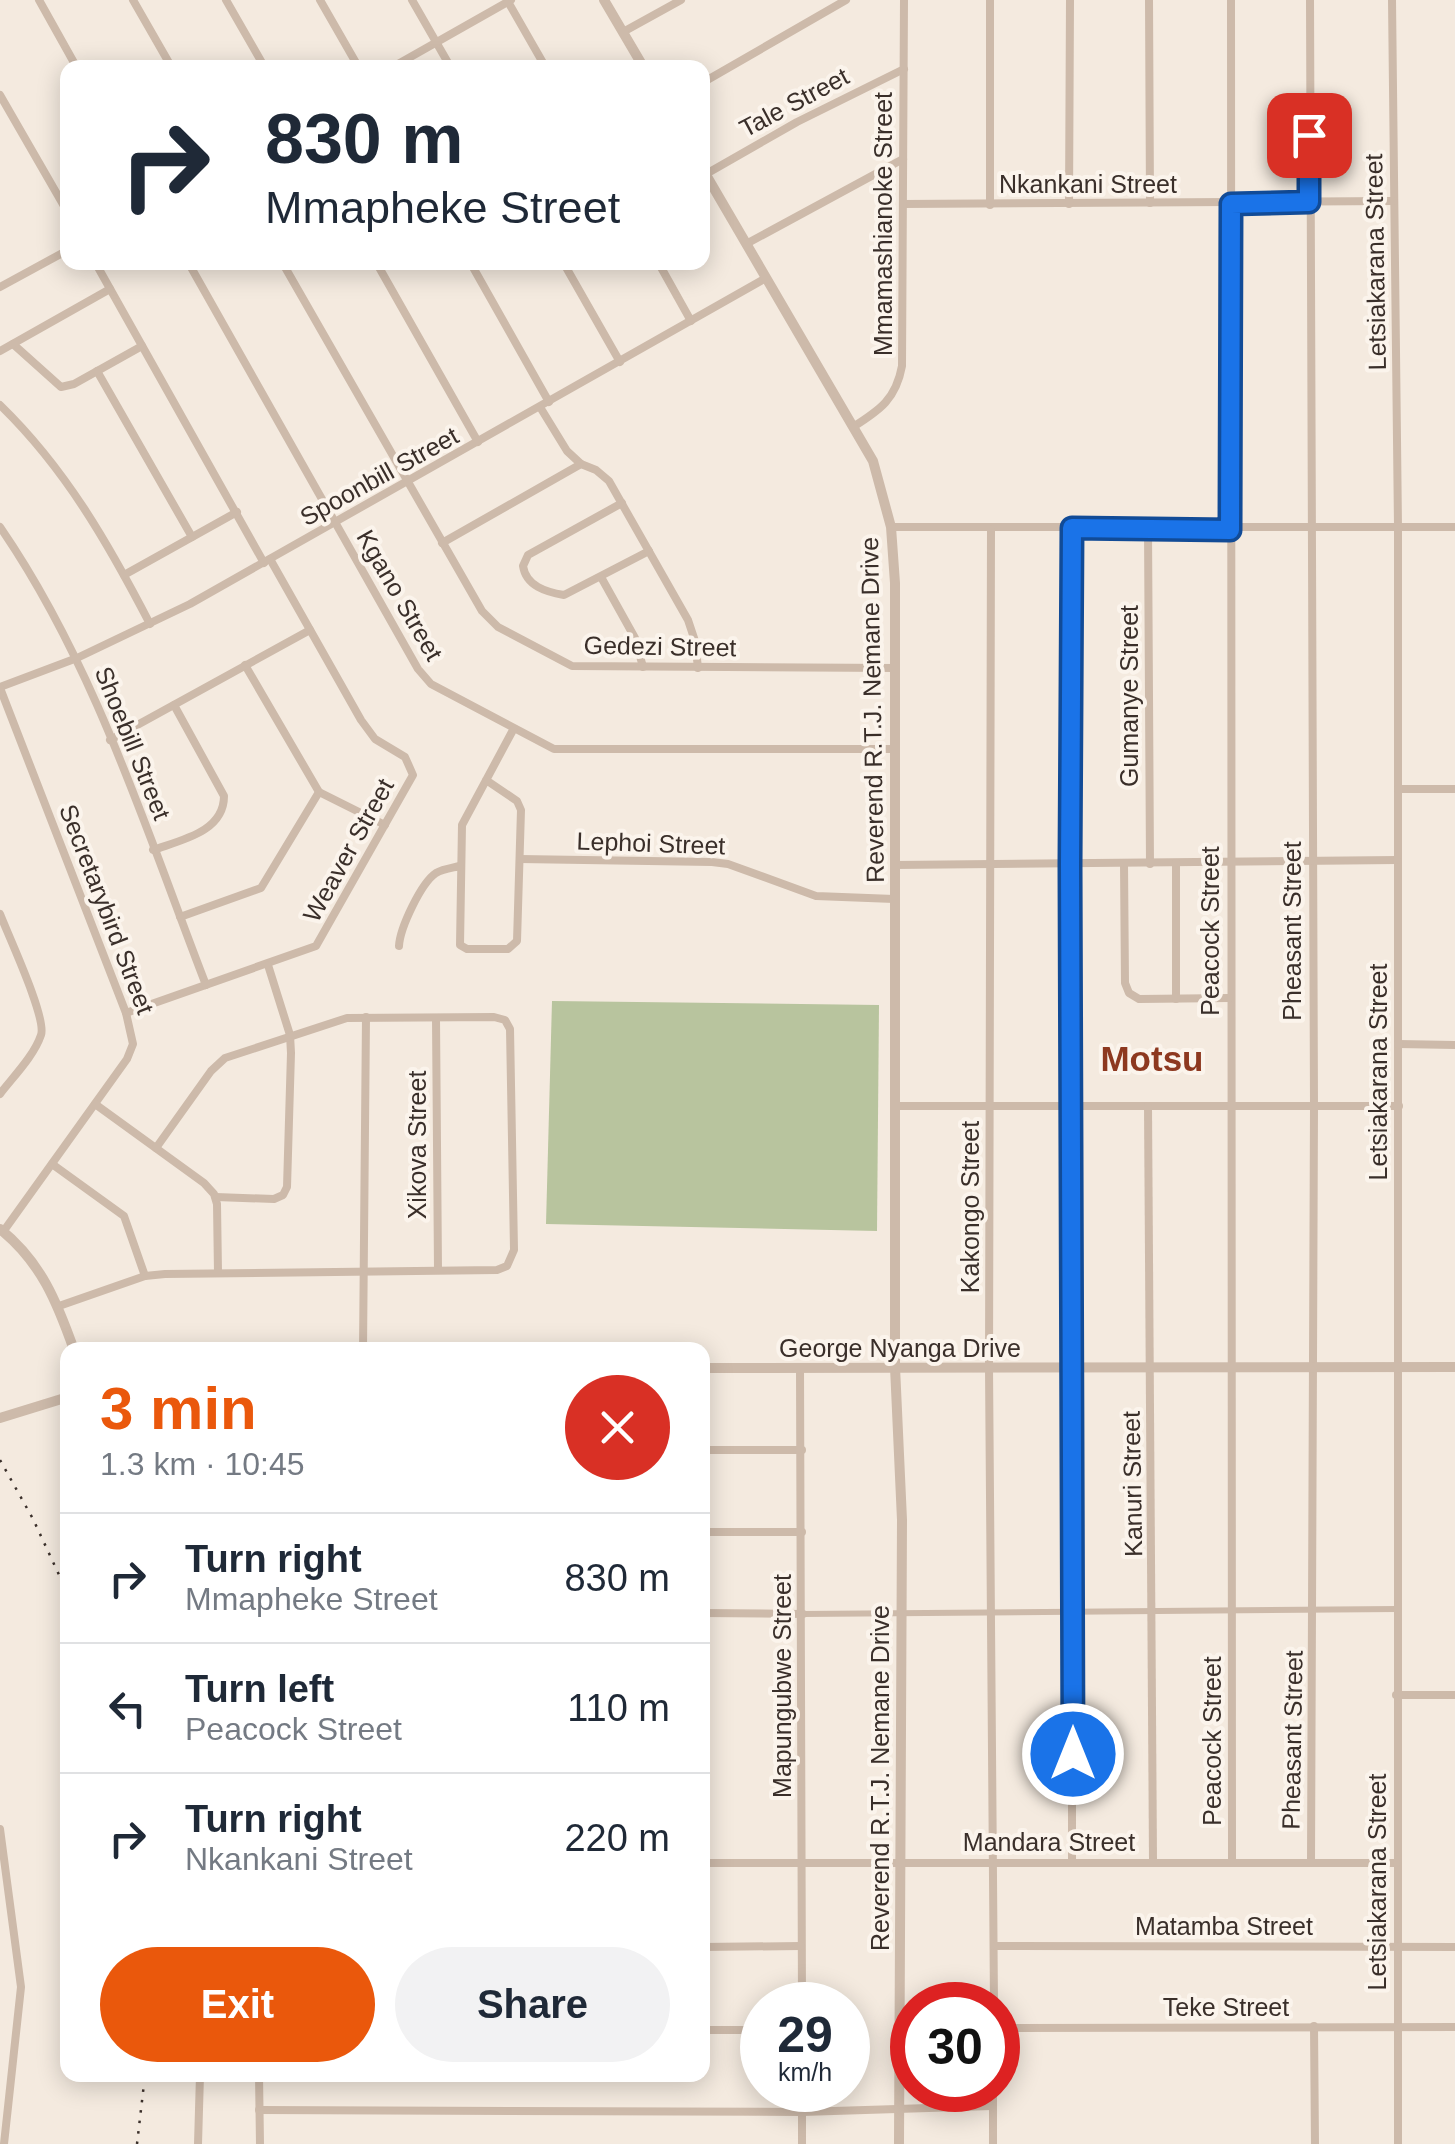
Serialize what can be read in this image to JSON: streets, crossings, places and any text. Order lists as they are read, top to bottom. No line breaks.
{"streets":{"street":["Tale Street","Nkankani Street","Mmamashianoke Street","Letsiakarana Street","Spoonbill Street","Kgano Street","Gedezi Street","Gumanye Street","Reverend R.T.J. Nemane Drive","Shoebill Street","Lephoi Street","Weaver Street","Secretarybird Street","Peacock Street","Pheasant Street","Xikova Street","Kakongo Street","George Nyanga Drive","Kanuri Street","Mapungubwe Street","Mandara Street","Matamba Street","Teke Street"]},"crossings":[["Tale Street","Mmamashianoke Street"],["Nkankani Street","Mmamashianoke Street"],["Nkankani Street","Letsiakarana Street"],["Nkankani Street","Peacock Street"],["Nkankani Street","Pheasant Street"],["Mmamashianoke Street","Reverend R.T.J. Nemane Drive"],["Letsiakarana Street","George Nyanga Drive"],["Letsiakarana Street","Mandara Street"],["Letsiakarana Street","Matamba Street"],["Letsiakarana Street","Teke Street"],["Spoonbill Street","Kgano Street"],["Spoonbill Street","Gedezi Street"],["Spoonbill Street","Reverend R.T.J. Nemane Drive"],["Spoonbill Street","Shoebill Street"],["Spoonbill Street","Weaver Street"],["Spoonbill Street","Secretarybird Street"],["Kgano Street","Reverend R.T.J. Nemane Drive"],["Gedezi Street","Reverend R.T.J. Nemane Drive"],["Reverend R.T.J. Nemane Drive","Lephoi Street"],["Reverend R.T.J. Nemane Drive","George Nyanga Drive"],["Reverend R.T.J. Nemane Drive","Mandara Street"],["Shoebill Street","Weaver Street"],["Weaver Street","Secretarybird Street"],["Peacock Street","George Nyanga Drive"],["Peacock Street","Mandara Street"],["Pheasant Street","George Nyanga Drive"],["Pheasant Street","Mandara Street"],["Kakongo Street","George Nyanga Drive"],["Kakongo Street","Mandara Street"],["Kakongo Street","Matamba Street"],["George Nyanga Drive","Kanuri Street"],["George Nyanga Drive","Mapungubwe Street"],["Kanuri Street","Mandara Street"],["Mapungubwe Street","Mandara Street"]],"districts":["Motsu"],"page":{"turn":["830 m","Mmapheke Street"],"heading":["3 min","1.3 km · 10:45"],"list":[{"name":"Turn right","note":"Mmapheke Street","value":"830 m"},{"name":"Turn left","note":"Peacock Street","value":"110 m"},{"name":"Turn right","note":"Nkankani Street","value":"220 m"}],"buttons":["Exit","Share"],"speed":"29 km/h","limit":"30"}}
